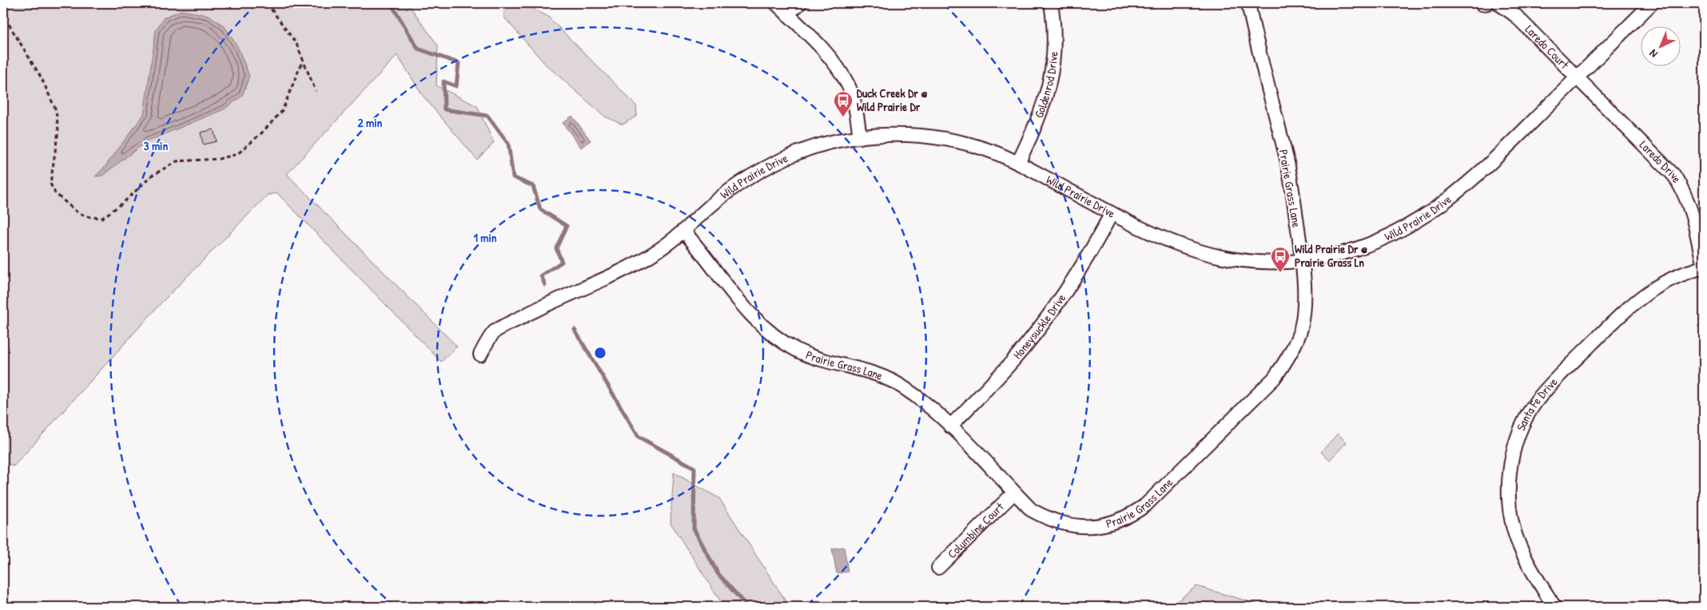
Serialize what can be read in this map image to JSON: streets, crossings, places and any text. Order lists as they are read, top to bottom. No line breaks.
{"streets":{"street":["Laredo Court","Goldenrod Drive","Laredo Drive","Wild Prairie Drive","Prairie Grass Lane","Honeysuckle Drive","Santa Fe Drive","Columbine Court"]},"crossings":[["Laredo Court","Laredo Drive"],["Laredo Court","Wild Prairie Drive"],["Goldenrod Drive","Wild Prairie Drive"],["Laredo Drive","Wild Prairie Drive"],["Laredo Drive","Santa Fe Drive"],["Wild Prairie Drive","Prairie Grass Lane"],["Wild Prairie Drive","Honeysuckle Drive"],["Prairie Grass Lane","Honeysuckle Drive"],["Prairie Grass Lane","Columbine Court"]],"places":{"bus stop":["Duck Creek Dr @ Wild Prairie Dr","Wild Prairie Dr @ Prairie Grass Ln"]},"north":"bottom left","rings":["2 min","3 min","1 min"]}
